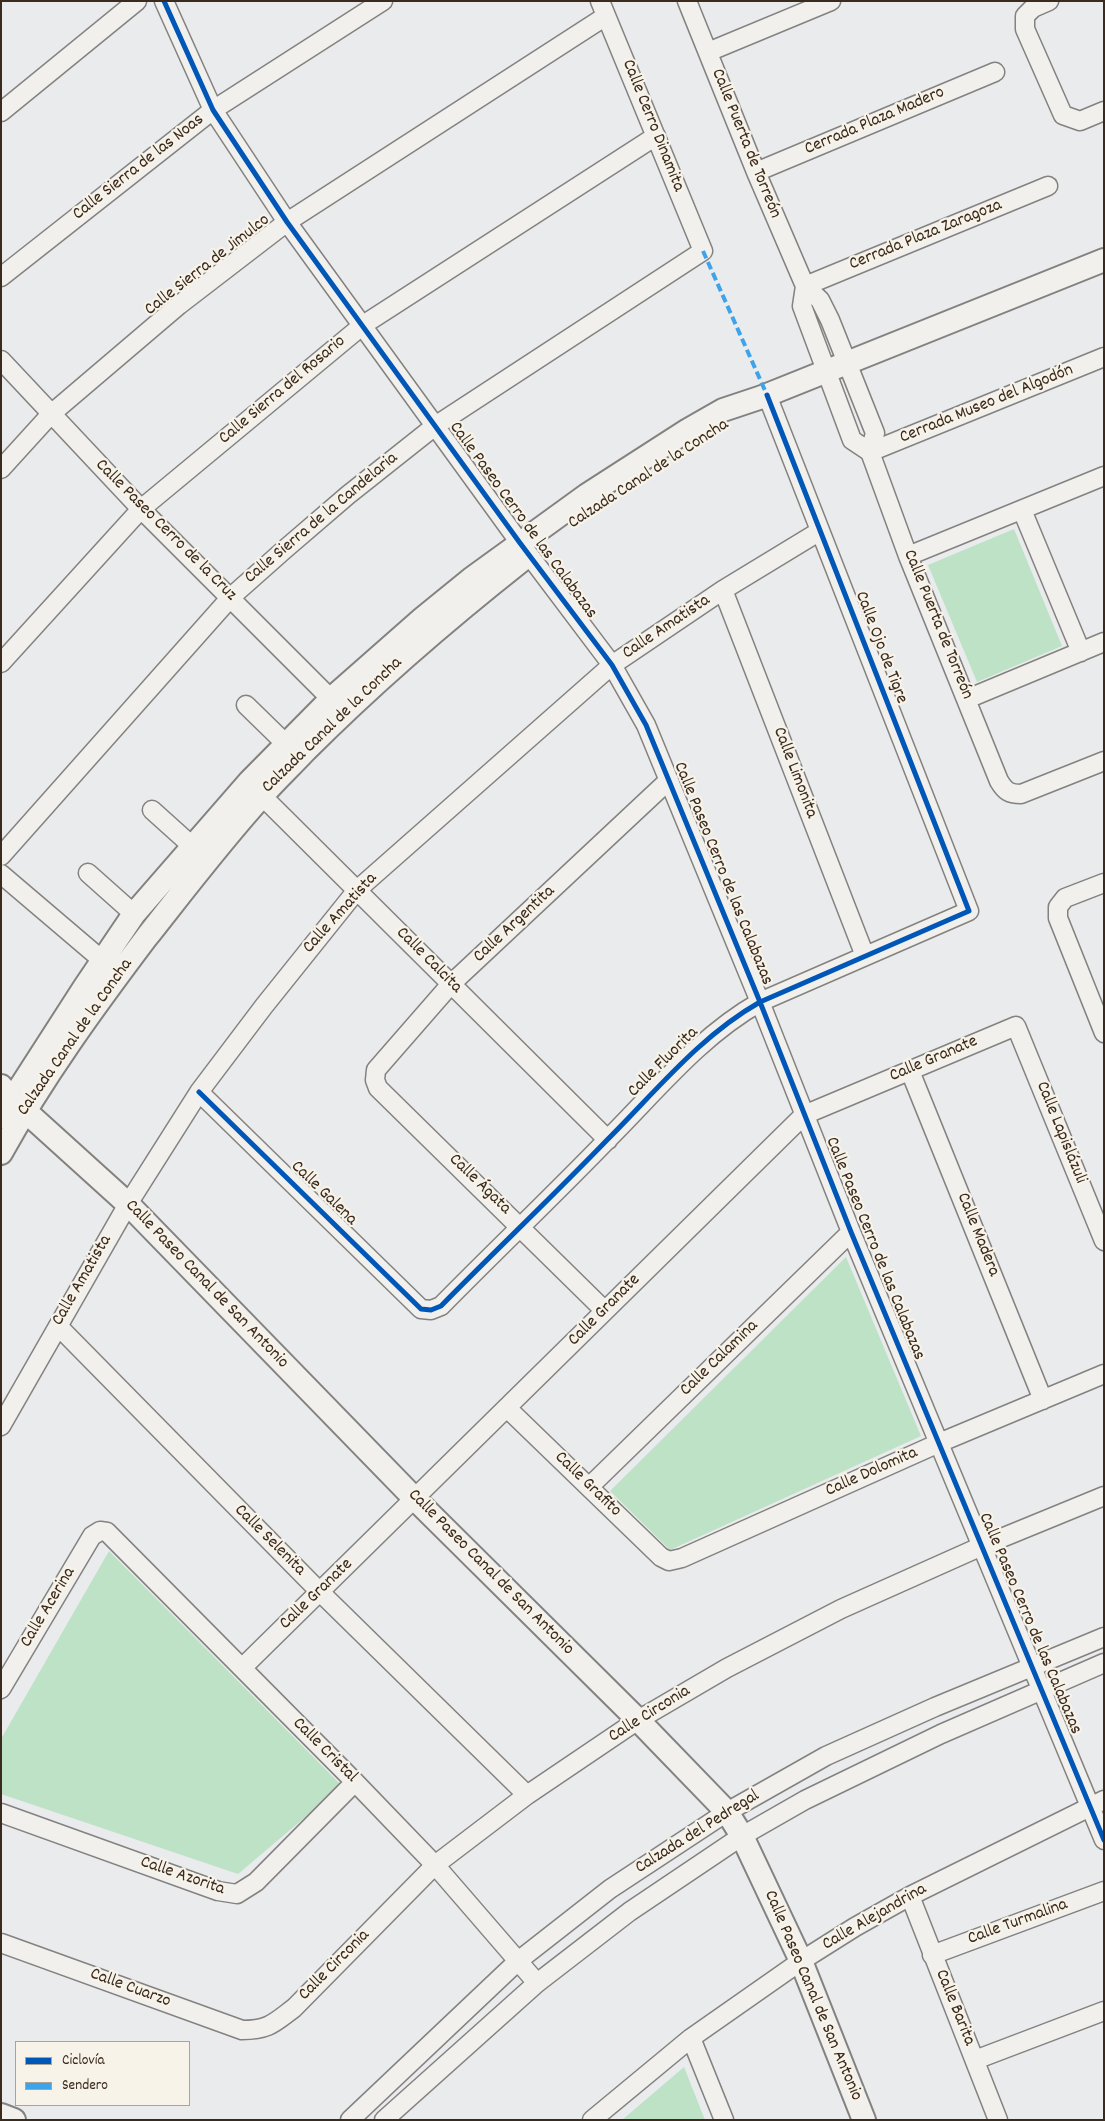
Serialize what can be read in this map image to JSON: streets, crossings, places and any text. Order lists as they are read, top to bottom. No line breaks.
{"streets":{"street":["Cerrada Plaza Madero","Calle Cerro Dinamita","Calle Puerta de Torreón","Calle Sierra de las Noas","Cerrada Plaza Zaragoza","Calle Sierra de Jimulco","Calle Sierra del Rosario","Cerrada Museo del Algodón","Calzada Canal de la Concha","Calle Sierra de la Candelaria","Calle Paseo Cerro de las Calabazas","Calle Paseo Cerro de la Cruz","Calle Amatista","Calle Ojo de Tigre","Calle Limonita","Calle Argentita","Calle Calcita","Calle Granate","Calle Fluorita","Calle Lapislázuli","Calle Ágata","Calle Galena","Calle Madera","Calle Paseo Canal de San Antonio","Calle Calamina","Calle Dolomita","Calle Grafito","Calle Selenita","Calle Acerina","Calle Circonia","Calle Cristal","Calzada del Pedregal","Calle Azorita","Calle Alejandrina","Calle Turmalina","Calle Cuarzo","Calle Barita"]},"crossings":[["Cerrada Plaza Madero","Calle Puerta de Torreón"],["Calle Cerro Dinamita","Calle Sierra de Jimulco"],["Calle Cerro Dinamita","Calle Sierra del Rosario"],["Calle Cerro Dinamita","Calle Sierra de la Candelaria"],["Calle Puerta de Torreón","Cerrada Plaza Zaragoza"],["Calle Puerta de Torreón","Cerrada Museo del Algodón"],["Calle Puerta de Torreón","Calzada Canal de la Concha"],["Calle Sierra de las Noas","Calle Paseo Cerro de las Calabazas"],["Calle Sierra de Jimulco","Calle Paseo Cerro de las Calabazas"],["Calle Sierra de Jimulco","Calle Paseo Cerro de la Cruz"],["Calle Sierra del Rosario","Calle Paseo Cerro de las Calabazas"],["Calle Sierra del Rosario","Calle Paseo Cerro de la Cruz"],["Calzada Canal de la Concha","Calle Paseo Cerro de las Calabazas"],["Calzada Canal de la Concha","Calle Paseo Cerro de la Cruz"],["Calzada Canal de la Concha","Calle Ojo de Tigre"],["Calzada Canal de la Concha","Calle Calcita"],["Calzada Canal de la Concha","Calle Paseo Canal de San Antonio"],["Calle Sierra de la Candelaria","Calle Paseo Cerro de las Calabazas"],["Calle Sierra de la Candelaria","Calle Paseo Cerro de la Cruz"],["Calle Paseo Cerro de las Calabazas","Calle Amatista"],["Calle Paseo Cerro de las Calabazas","Calle Argentita"],["Calle Paseo Cerro de las Calabazas","Calle Granate"],["Calle Paseo Cerro de las Calabazas","Calle Fluorita"],["Calle Paseo Cerro de las Calabazas","Calle Calamina"],["Calle Paseo Cerro de las Calabazas","Calle Dolomita"],["Calle Paseo Cerro de las Calabazas","Calle Circonia"],["Calle Paseo Cerro de las Calabazas","Calzada del Pedregal"],["Calle Paseo Cerro de las Calabazas","Calle Alejandrina"],["Calle Amatista","Calle Ojo de Tigre"],["Calle Amatista","Calle Limonita"],["Calle Amatista","Calle Calcita"],["Calle Amatista","Calle Galena"],["Calle Amatista","Calle Paseo Canal de San Antonio"],["Calle Amatista","Calle Selenita"],["Calle Ojo de Tigre","Calle Fluorita"],["Calle Limonita","Calle Fluorita"],["Calle Argentita","Calle Calcita"],["Calle Argentita","Calle Ágata"],["Calle Calcita","Calle Fluorita"],["Calle Granate","Calle Lapislázuli"],["Calle Granate","Calle Ágata"],["Calle Granate","Calle Madera"],["Calle Granate","Calle Paseo Canal de San Antonio"],["Calle Granate","Calle Grafito"],["Calle Granate","Calle Selenita"],["Calle Granate","Calle Cristal"],["Calle Fluorita","Calle Ágata"],["Calle Fluorita","Calle Galena"],["Calle Madera","Calle Dolomita"],["Calle Paseo Canal de San Antonio","Calle Circonia"],["Calle Paseo Canal de San Antonio","Calzada del Pedregal"],["Calle Paseo Canal de San Antonio","Calle Alejandrina"],["Calle Calamina","Calle Grafito"],["Calle Dolomita","Calle Grafito"],["Calle Selenita","Calle Circonia"],["Calle Acerina","Calle Cristal"],["Calle Circonia","Calle Cristal"],["Calle Circonia","Calle Cuarzo"],["Calle Cristal","Calzada del Pedregal"],["Calle Cristal","Calle Azorita"],["Calle Alejandrina","Calle Barita"],["Calle Turmalina","Calle Barita"]],"legend":["Ciclovía","Sendero"]}
